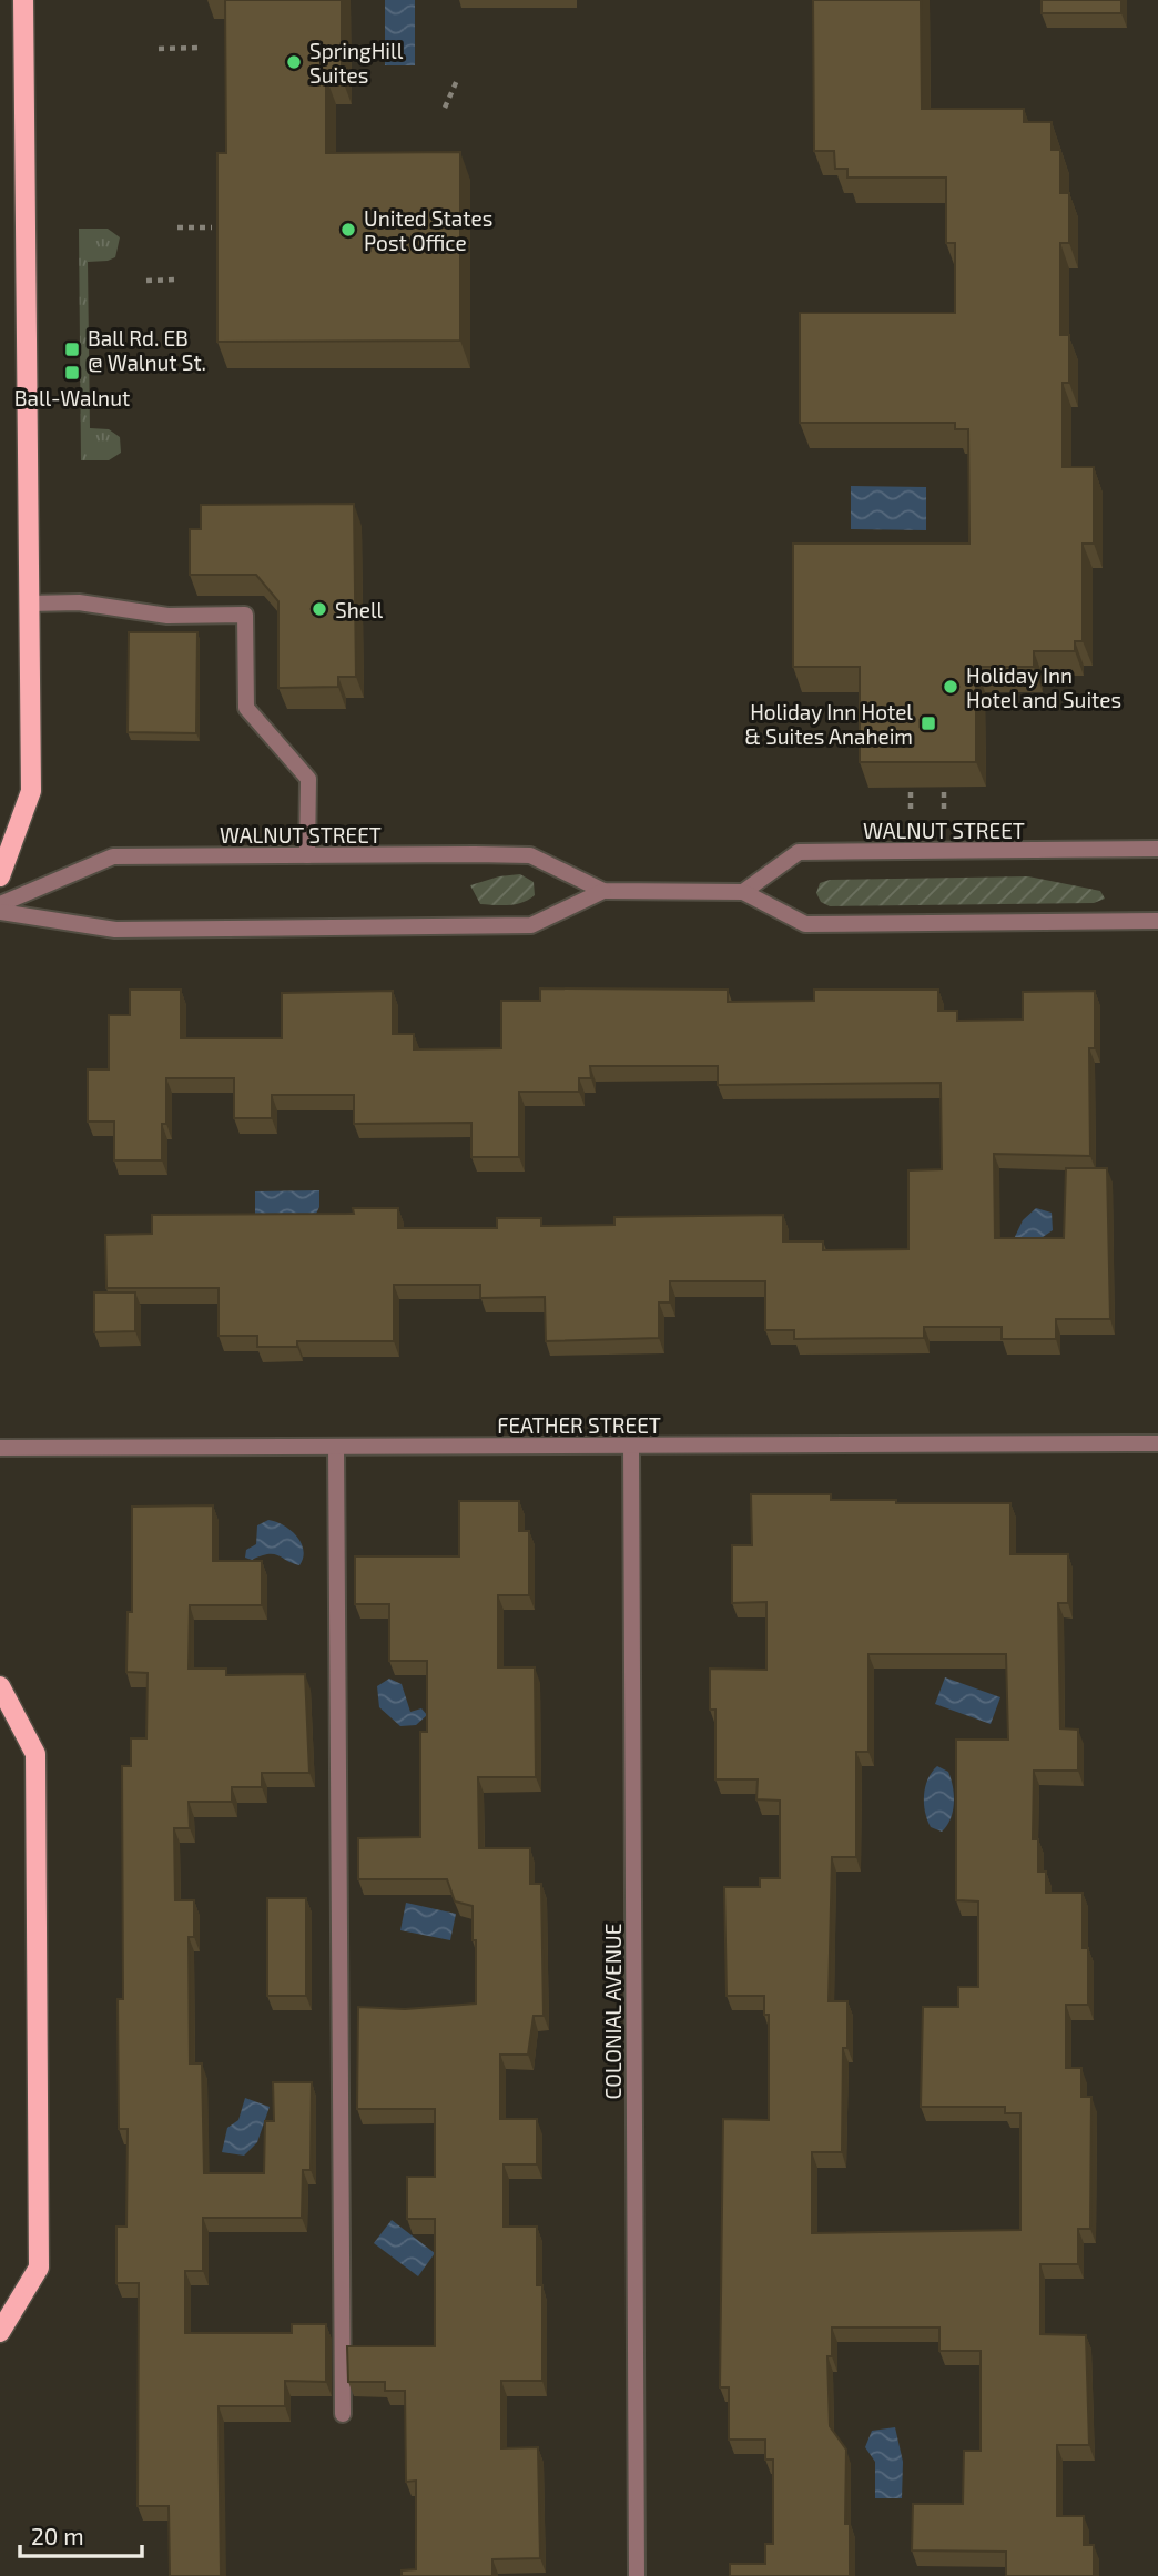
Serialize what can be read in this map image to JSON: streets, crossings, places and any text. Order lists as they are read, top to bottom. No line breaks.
{"streets":{"street":["WALNUT STREET","FEATHER STREET","COLONIAL AVENUE"]},"crossings":[["FEATHER STREET","COLONIAL AVENUE"]],"places":{"other":["SpringHill Suites","United States Post Office","Shell","Holiday Inn Hotel and Suites"],"transit":["Ball Rd. EB @ Walnut St.","Ball-Walnut","Holiday Inn Hotel & Suites Anaheim"]},"scale_bar":"20 m"}
